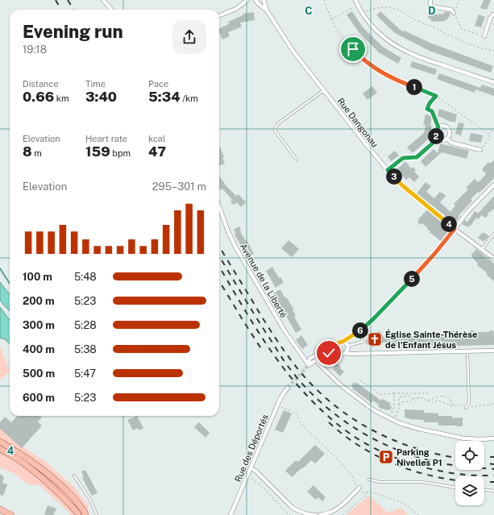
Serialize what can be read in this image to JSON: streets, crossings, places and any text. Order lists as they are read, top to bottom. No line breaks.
{"streets":{"street":["Rue Dangonau","Avenue de la Liberté","Rue des Déportés"]},"places":{"church":["Église Sainte-Thérèse de l'Enfant Jésus"],"parking":["Parking Nivelles P1"]},"page":{"heading":["Evening run","19:18"],"stats":[["Distance","0.66 km"],["Time","3:40"],["Pace","5:34 /km"],["Elevation","8 m"],["Heart rate","159 bpm"],["kcal","47"]],"pins":["1","2","3","4","5","6"],"chart":["Elevation","295–301 m"],"list":[{"name":"100 m","note":"5:48"},{"name":"200 m","note":"5:23"},{"name":"300 m","note":"5:28"},{"name":"400 m","note":"5:38"},{"name":"500 m","note":"5:47"},{"name":"600 m","note":"5:23"}]},"grid":{"columns":["C","D"],"rows":["4"]}}
